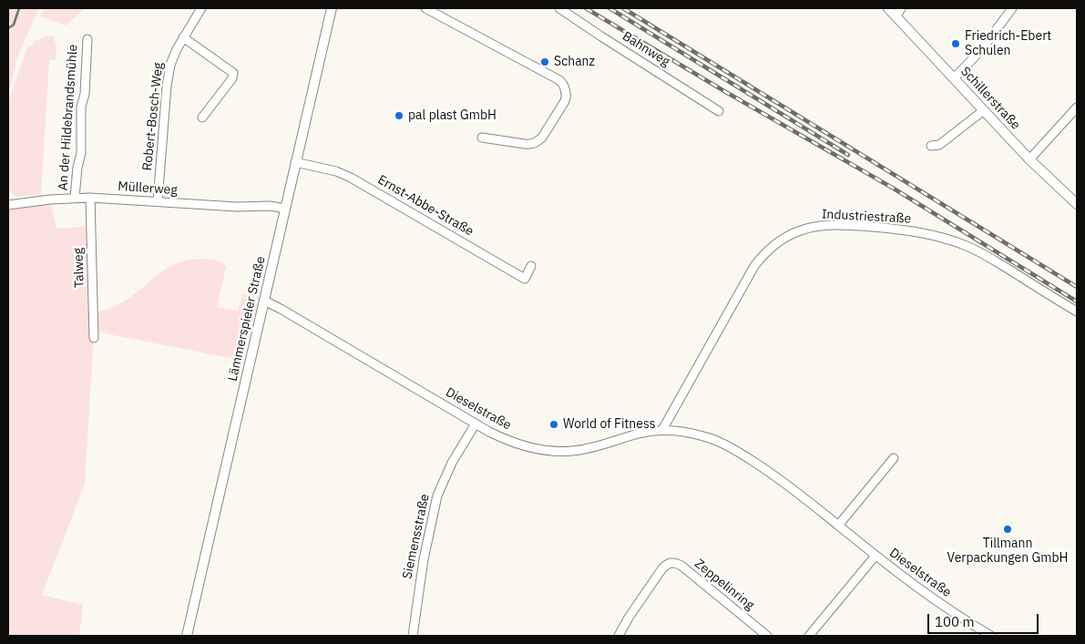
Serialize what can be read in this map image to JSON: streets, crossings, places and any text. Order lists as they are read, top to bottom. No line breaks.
{"streets":{"main road":["Schillerstraße","Lämmerspieler Straße"],"street":["Bahnweg","Robert-Bosch-Weg","An der Hildebrandsmühle","Müllerweg","Ernst-Abbe-Straße","Industriestraße","Talweg","Dieselstraße","Siemensstraße","Zeppelinring"]},"crossings":[["Robert-Bosch-Weg","Müllerweg"],["An der Hildebrandsmühle","Müllerweg"],["Müllerweg","Talweg"],["Müllerweg","Lämmerspieler Straße"],["Ernst-Abbe-Straße","Lämmerspieler Straße"],["Industriestraße","Dieselstraße"],["Lämmerspieler Straße","Dieselstraße"],["Dieselstraße","Siemensstraße"]],"places":["Friedrich-Ebert Schulen","Schanz","pal plast GmbH","World of Fitness","Tillmann Verpackungen GmbH"],"scale_bar":"100 m"}
